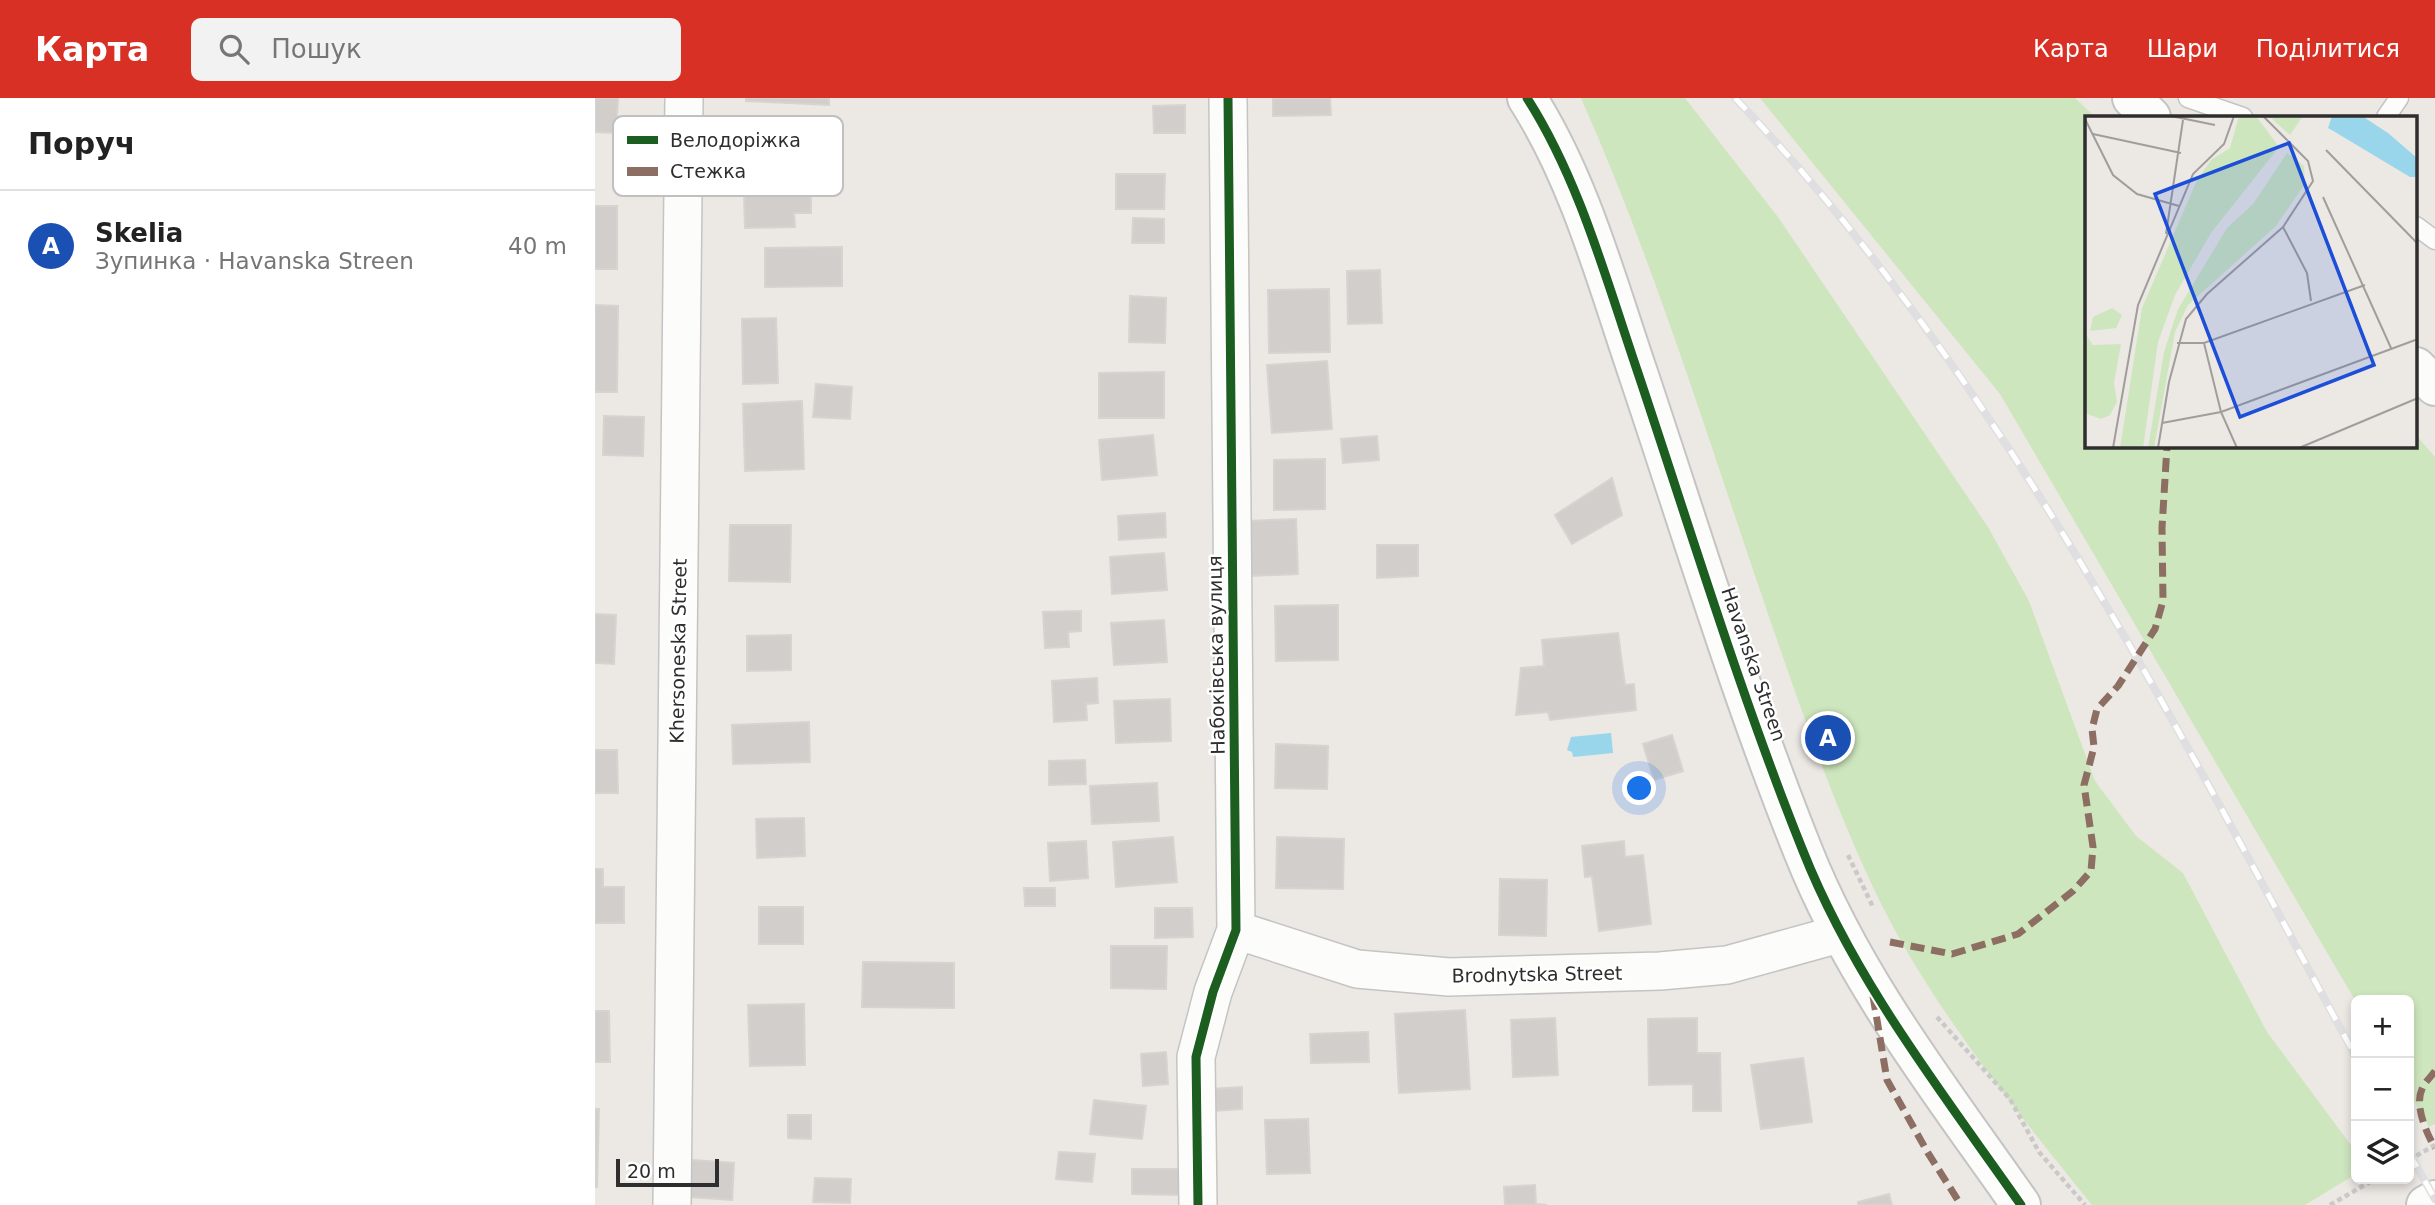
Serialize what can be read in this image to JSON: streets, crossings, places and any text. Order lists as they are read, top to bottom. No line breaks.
{"streets":{"street":["Khersoneska Street","Набоківська вулиця","Havanska Streen","Brodnytska Street"]},"crossings":[["Набоківська вулиця","Brodnytska Street"],["Havanska Streen","Brodnytska Street"]],"legend":["Велодоріжка","Стежка"],"scale_bar":"20 m","page":{"header":"Карта","search":"Пошук","nav":["Карта","Шари","Поділитися"],"heading":"Поруч","list":[{"mark":"A","name":"Skelia","note":"Зупинка · Havanska Streen","value":"40 m"}],"pins":"A","map_buttons":["+","−"],"scale":"20 m"}}
